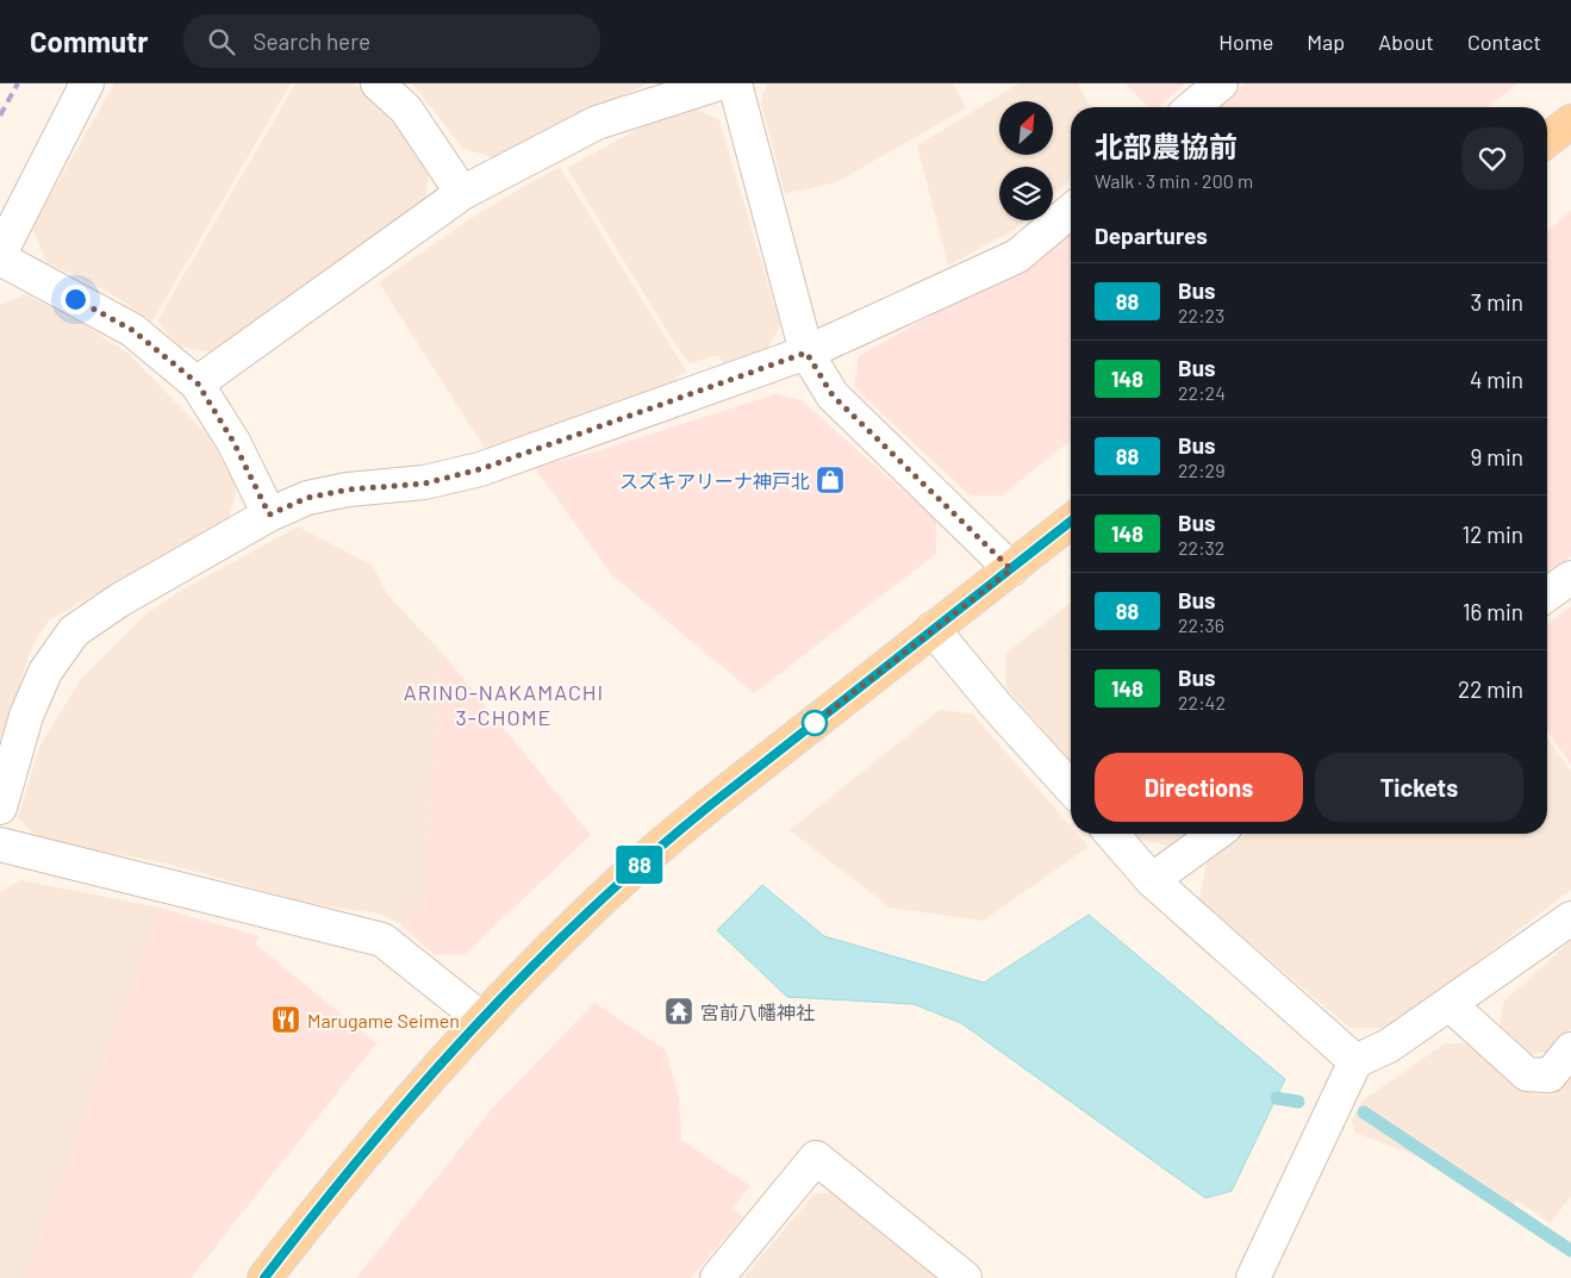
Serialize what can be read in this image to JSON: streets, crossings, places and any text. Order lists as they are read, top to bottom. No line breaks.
{"districts":["ARINO-NAKAMACHI 3-CHOME"],"places":{"shop":["スズキアリーナ神戸北"],"temple":["宮前八幡神社"],"restaurant":["Marugame Seimen"]},"lines":["bus line 88"],"north":"top right","page":{"header":"Commutr","search":"Search here","nav":["Home","Map","About","Contact"],"on_map":"88","heading":[["北部農協前","Walk · 3 min · 200 m"],"Departures"],"list":[{"mark":"88","name":"Bus","note":"22:23","value":"3 min"},{"mark":"148","name":"Bus","note":"22:24","value":"4 min"},{"mark":"88","name":"Bus","note":"22:29","value":"9 min"},{"mark":"148","name":"Bus","note":"22:32","value":"12 min"},{"mark":"88","name":"Bus","note":"22:36","value":"16 min"},{"mark":"148","name":"Bus","note":"22:42","value":"22 min"}],"buttons":["Directions","Tickets"]}}
